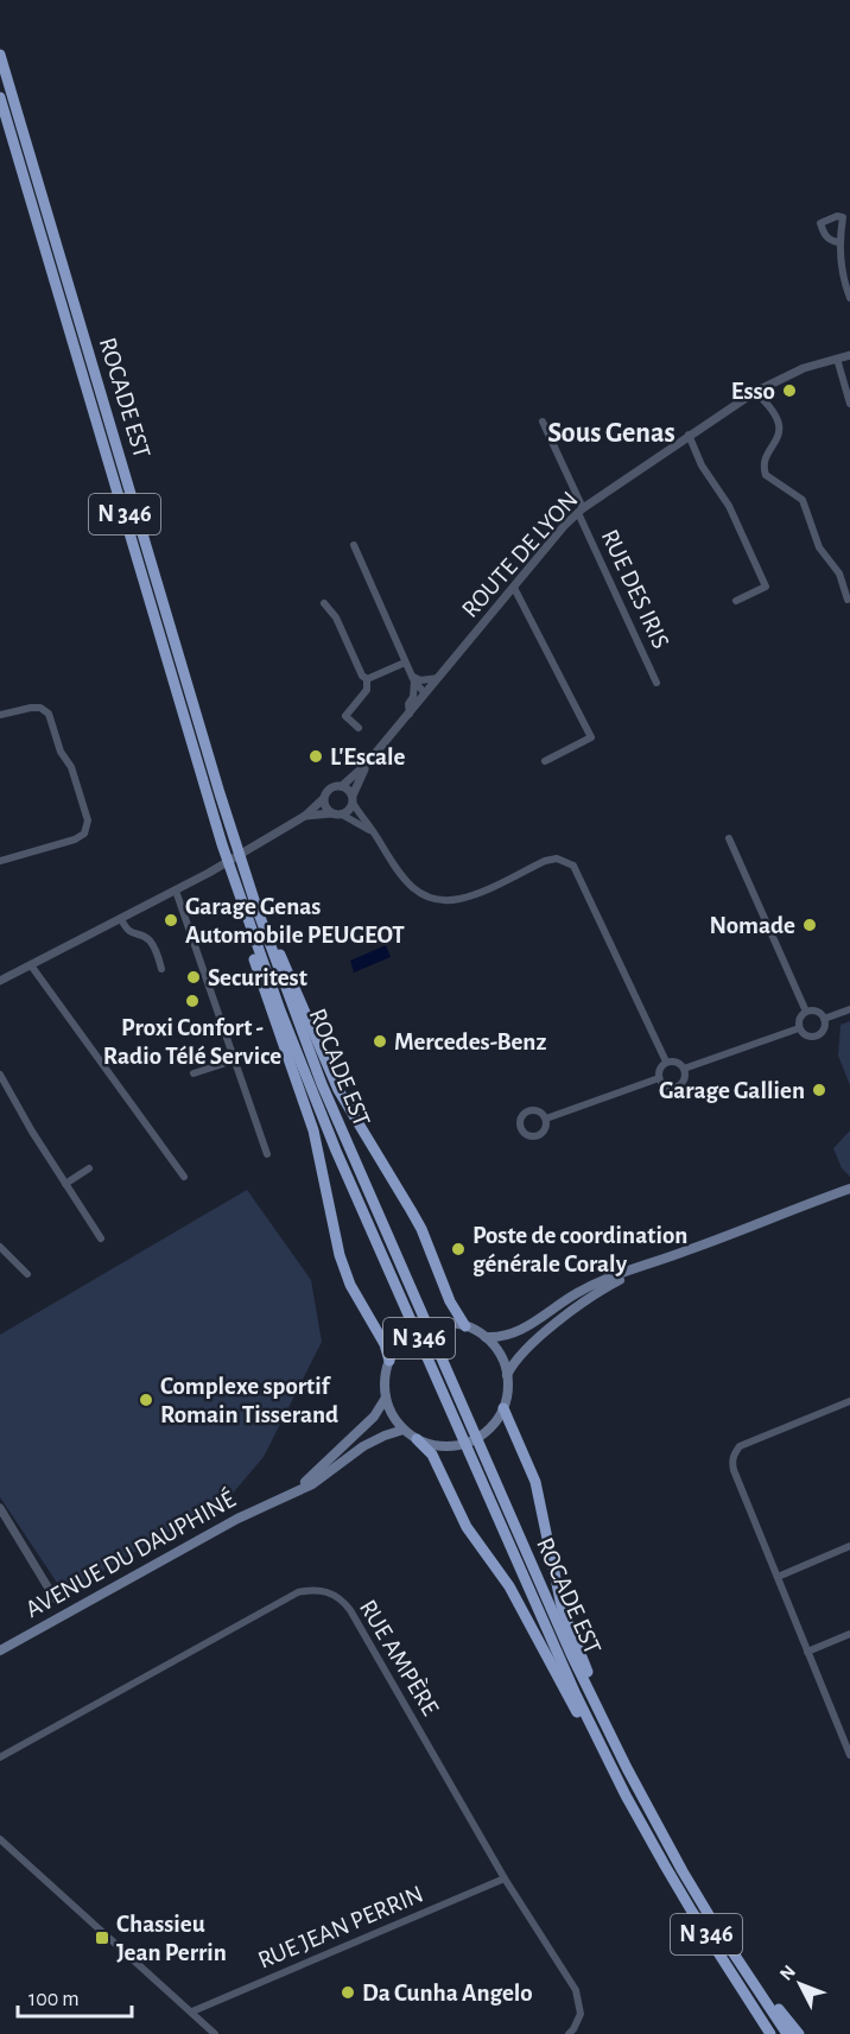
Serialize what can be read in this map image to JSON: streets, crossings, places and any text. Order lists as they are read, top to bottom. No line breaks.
{"streets":{"highway":["ROCADE EST","N 346"],"main road":["AVENUE DU DAUPHINÉ"],"street":["ROUTE DE LYON","RUE DES IRIS","RUE AMPÈRE","RUE JEAN PERRIN"]},"crossings":[["ROUTE DE LYON","RUE DES IRIS"],["RUE AMPÈRE","RUE JEAN PERRIN"]],"districts":["Sous Genas"],"places":{"other":["Esso","L'Escale","Garage Genas Automobile PEUGEOT","Nomade","Securitest","Proxi Confort - Radio Télé Service","Mercedes-Benz","Garage Gallien","Poste de coordination générale Coraly","Complexe sportif Romain Tisserand","Da Cunha Angelo"],"transit":["Chassieu Jean Perrin"]},"scale_bar":"100 m","north":"top left"}
